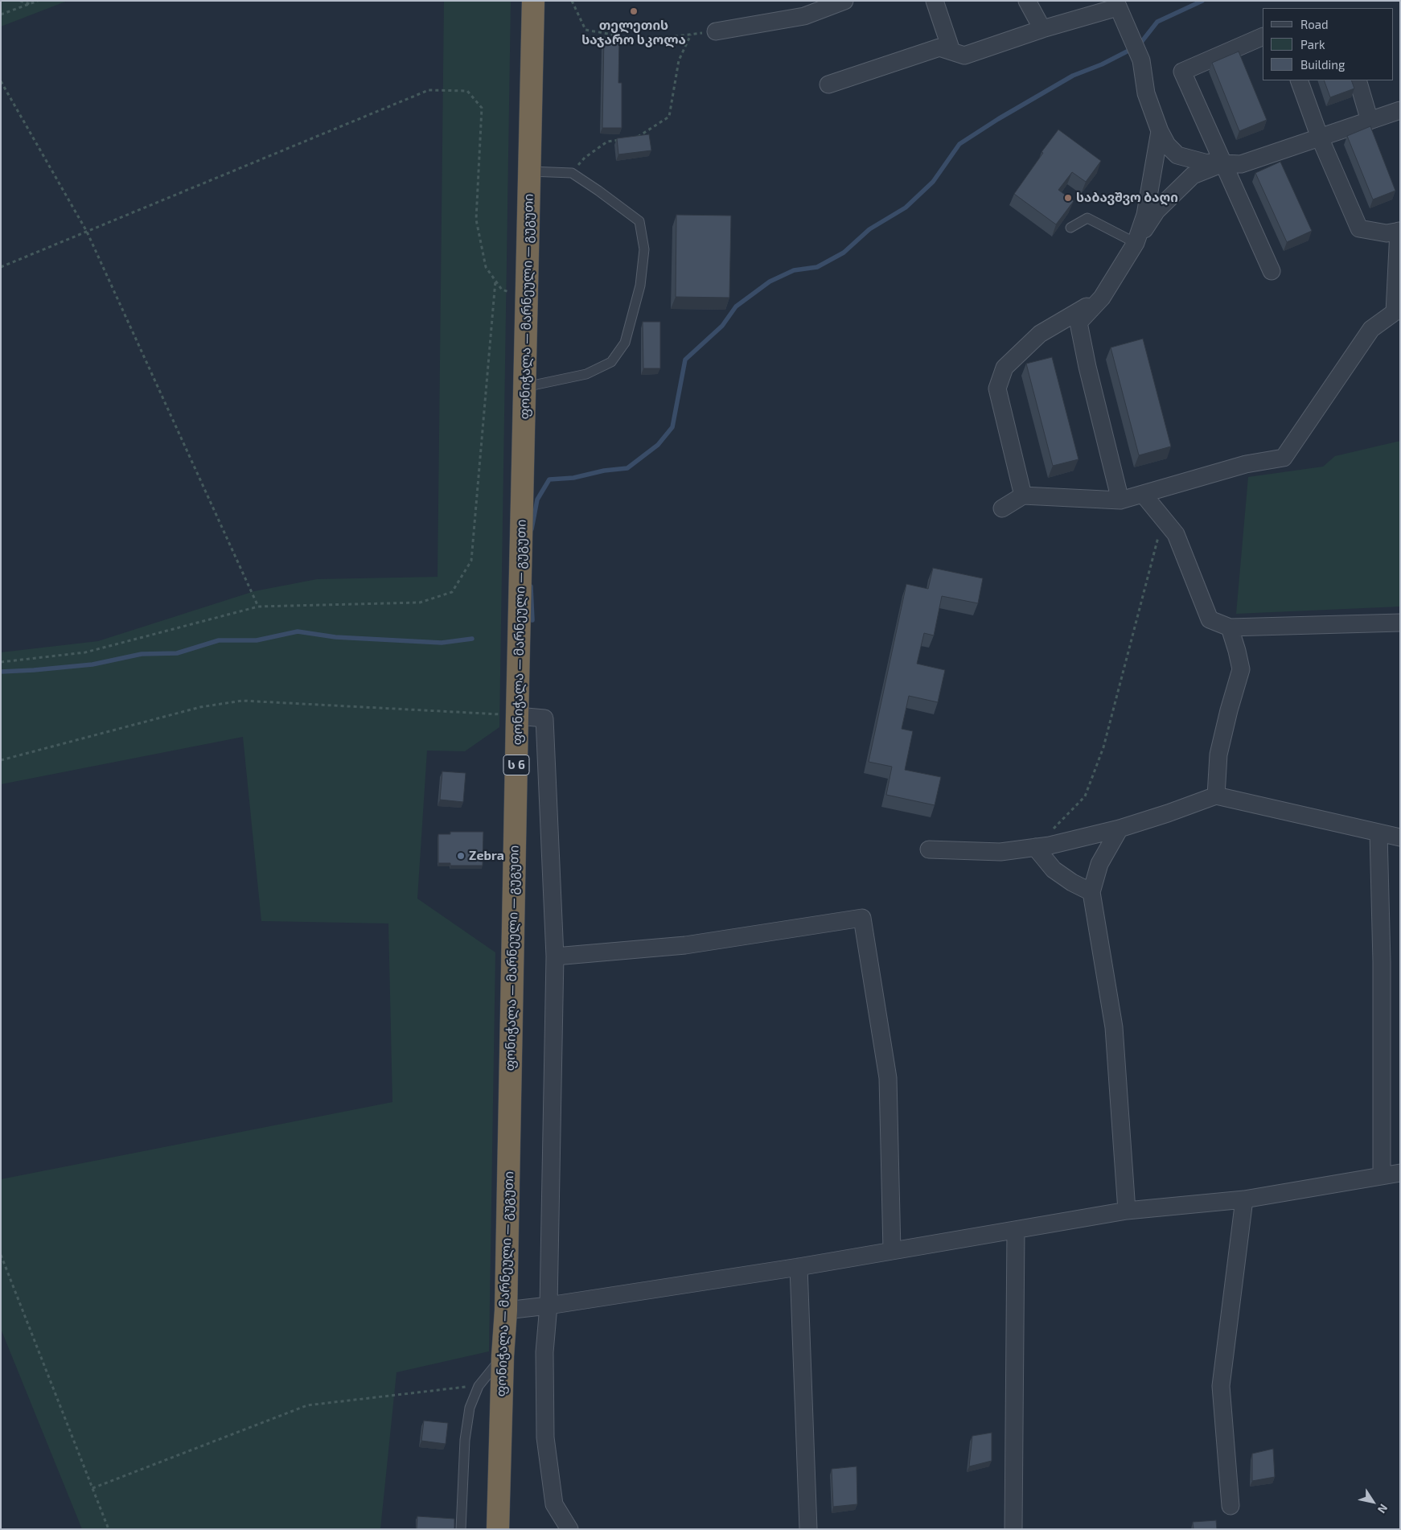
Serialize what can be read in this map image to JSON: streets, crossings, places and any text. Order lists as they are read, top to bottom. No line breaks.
{"streets":{"highway":["ფონიჭალა — მარნეული — გუგუთი","ს 6"]},"places":["თელეთის საჯარო სკოლა","საბავშვო ბაღი","Zebra"],"legend":["Road","Park","Building"],"north":"bottom right"}
